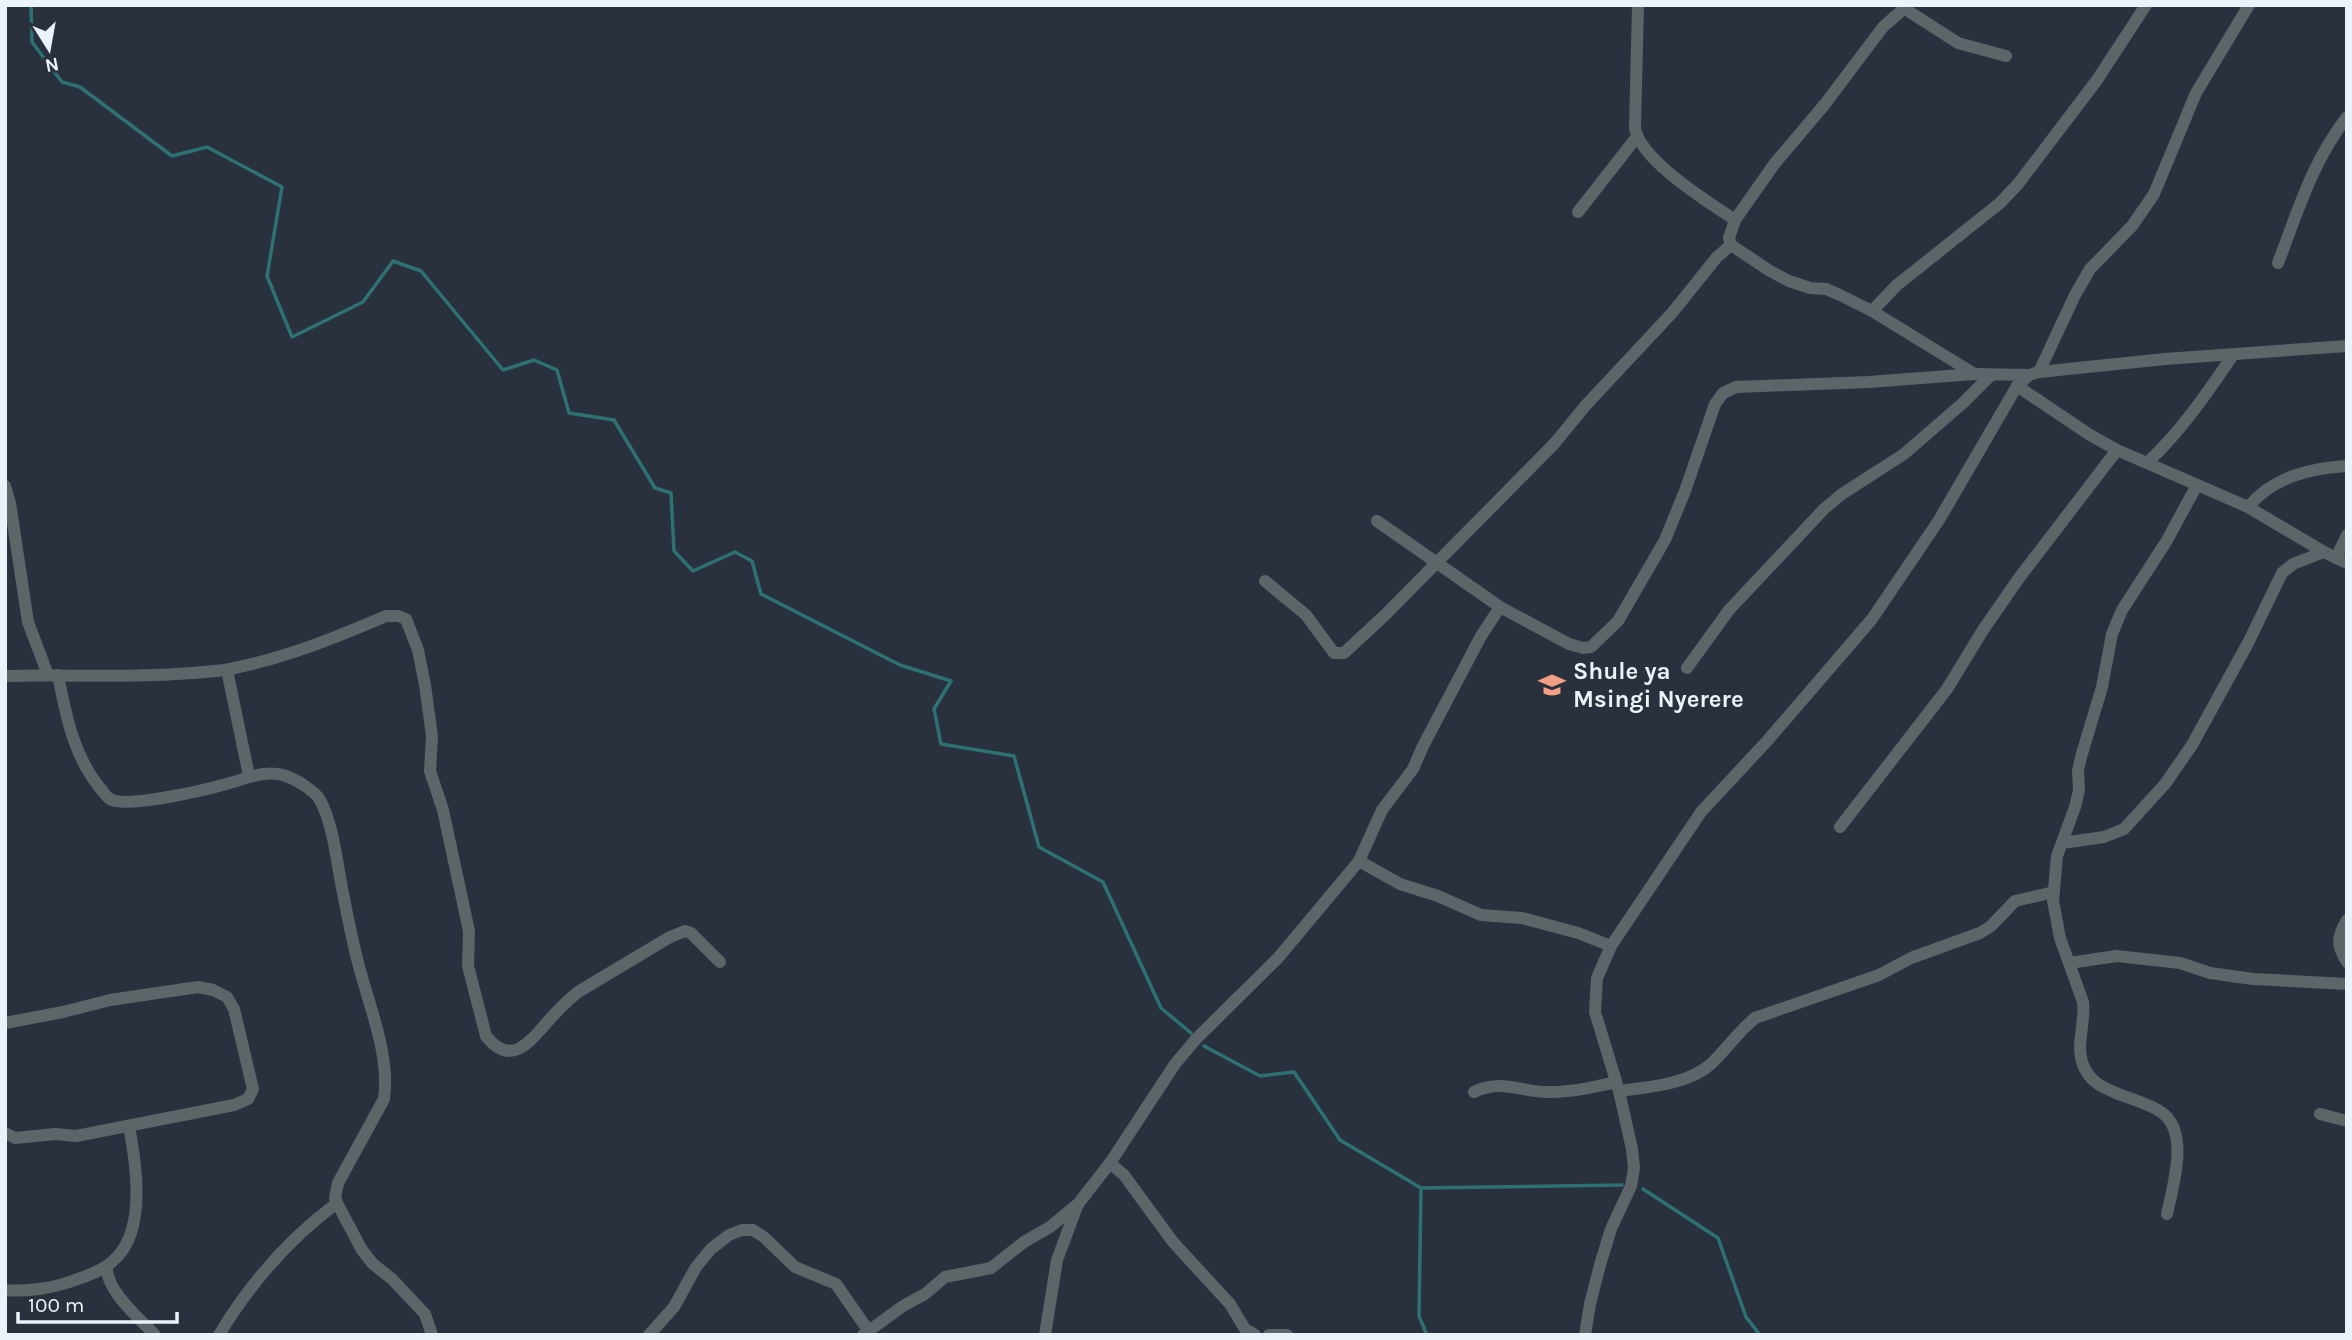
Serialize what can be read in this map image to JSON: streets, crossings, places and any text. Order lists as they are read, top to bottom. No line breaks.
{"places":{"school or university":["Shule ya Msingi Nyerere"]},"scale_bar":"100 m","north":"bottom"}
